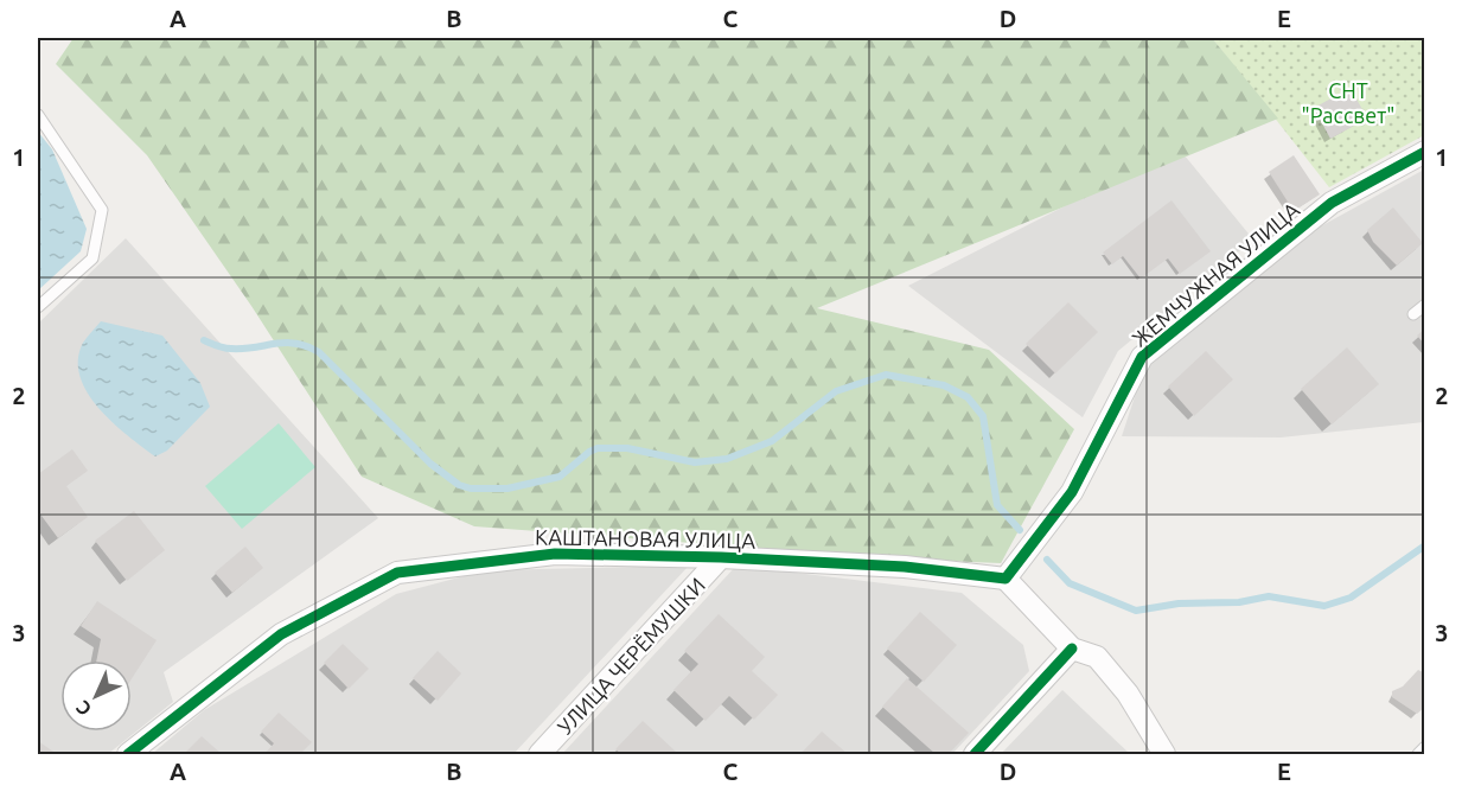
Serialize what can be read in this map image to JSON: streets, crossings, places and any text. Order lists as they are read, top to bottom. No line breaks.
{"streets":{"street":["ЖЕМЧУЖНАЯ УЛИЦА","КАШТАНОВАЯ УЛИЦА","УЛИЦА ЧЕРЁМУШКИ"]},"crossings":[["ЖЕМЧУЖНАЯ УЛИЦА","КАШТАНОВАЯ УЛИЦА"],["КАШТАНОВАЯ УЛИЦА","УЛИЦА ЧЕРЁМУШКИ"]],"parks":["СНТ \"Рассвет\""],"north":"bottom left","grid":{"columns":["A","B","C","D","E"],"rows":["1","2","3"]}}
